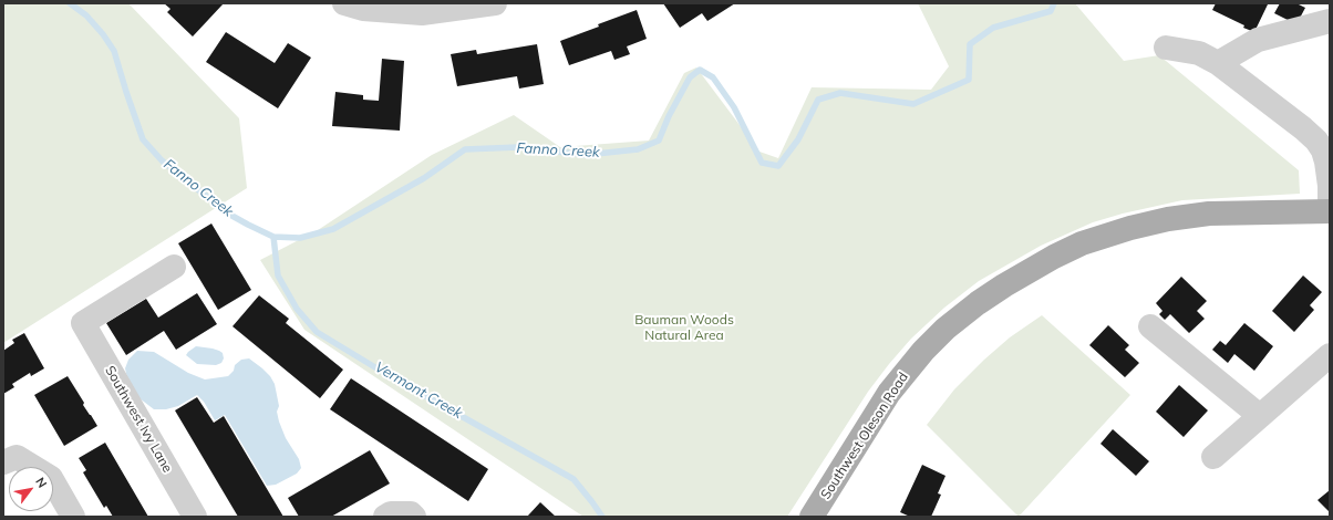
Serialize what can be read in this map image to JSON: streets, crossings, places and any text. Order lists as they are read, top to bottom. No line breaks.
{"streets":{"main road":["Southwest Oleson Road"],"street":["Southwest Ivy Lane"]},"water":["Fanno Creek","Vermont Creek"],"parks":["Bauman Woods Natural Area"],"north":"top right"}
